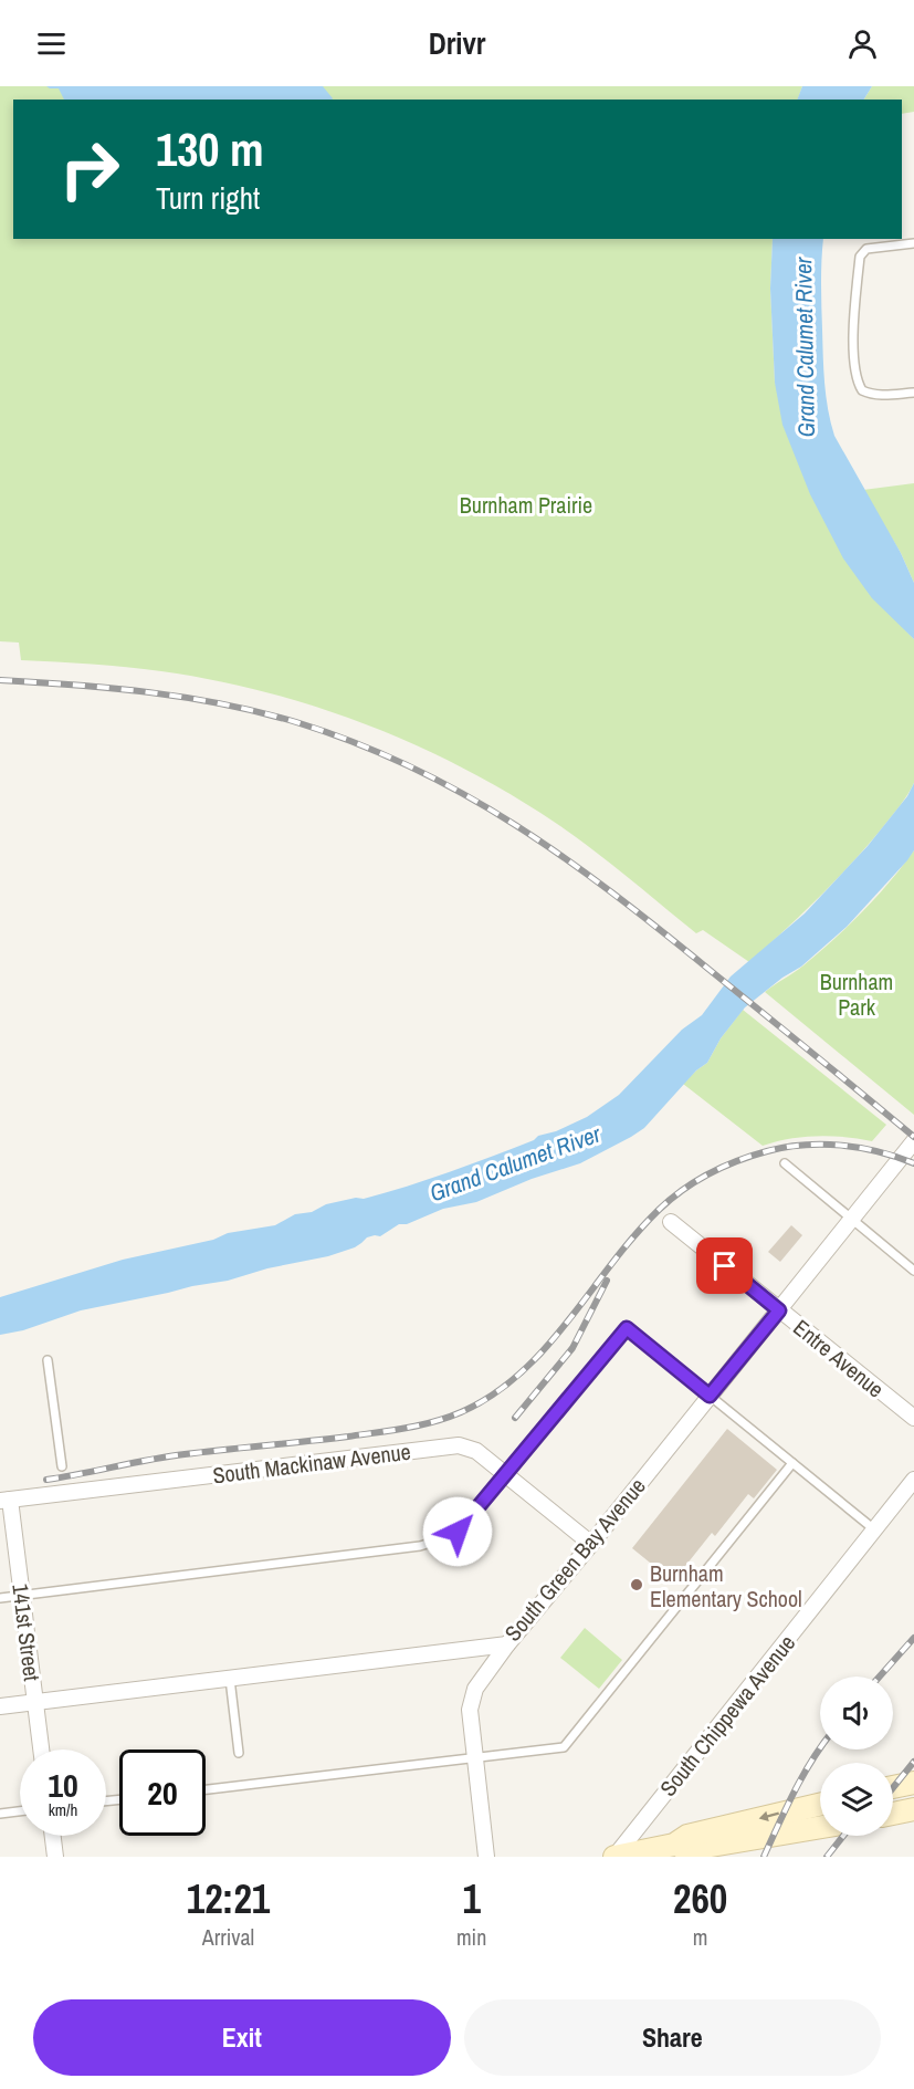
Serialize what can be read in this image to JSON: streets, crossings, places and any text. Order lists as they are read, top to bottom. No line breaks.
{"streets":{"street":["Entre Avenue","South Mackinaw Avenue","South Green Bay Avenue","141st Street","South Chippewa Avenue"]},"crossings":[["Entre Avenue","South Green Bay Avenue"],["South Mackinaw Avenue","South Green Bay Avenue"],["South Mackinaw Avenue","141st Street"],["South Green Bay Avenue","141st Street"]],"water":["Grand Calumet River"],"parks":["Burnham Prairie","Burnham Park"],"places":["Burnham Elementary School"],"page":{"header":"Drivr","turn":["130 m","Turn right"],"speed":"10 km/h","limit":"20","eta":["12:21","Arrival","1","min","260","m"],"buttons":["Exit","Share"]}}
